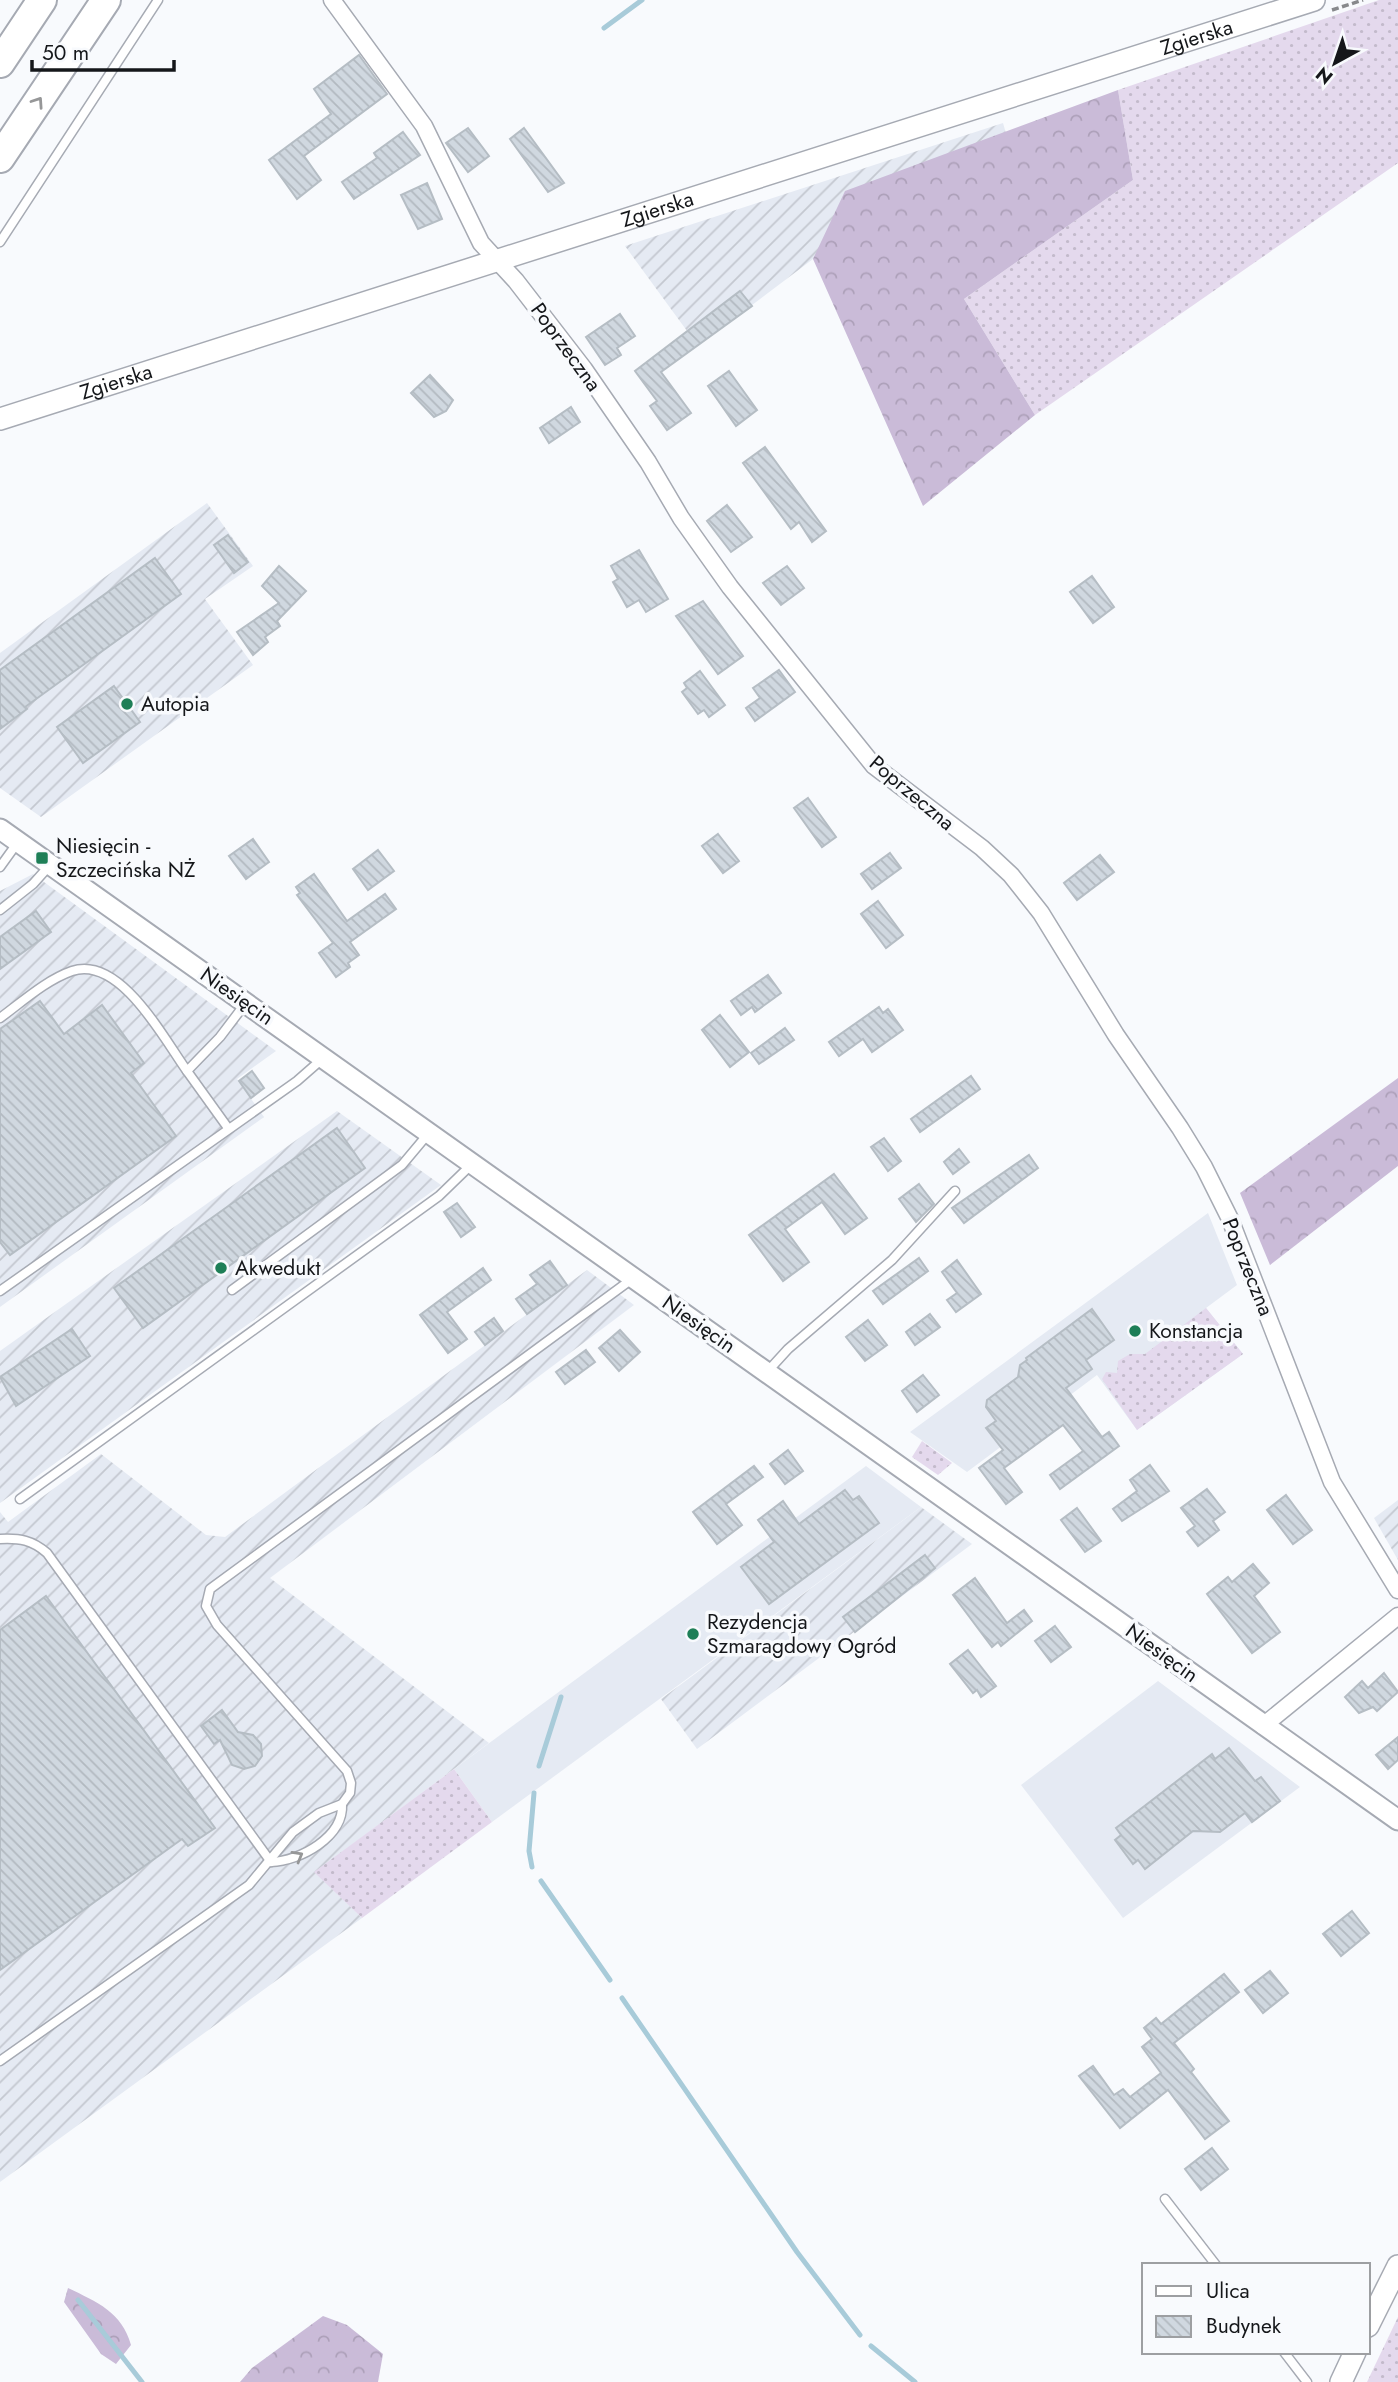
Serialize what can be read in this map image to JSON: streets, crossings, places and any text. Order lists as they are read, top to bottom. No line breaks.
{"streets":{"main road":["Zgierska"],"street":["Poprzeczna","Niesięcin"]},"crossings":[["Zgierska","Poprzeczna"]],"places":{"other":["Autopia","Akwedukt","Konstancja","Rezydencja Szmaragdowy Ogród"],"transit":["Niesięcin - Szczecińska NŻ"]},"legend":["Ulica","Budynek"],"scale_bar":"50 m","north":"bottom left"}
